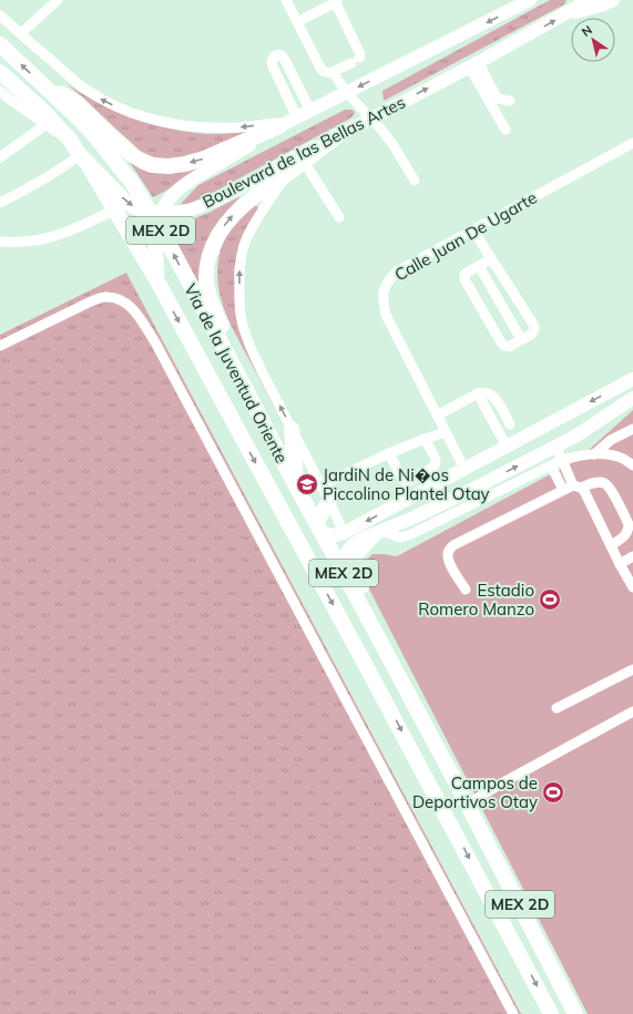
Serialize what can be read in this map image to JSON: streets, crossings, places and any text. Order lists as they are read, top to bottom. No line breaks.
{"streets":{"highway":["MEX 2D","Via de la Juventud Oriente"],"main road":["Boulevard de las Bellas Artes"],"street":["Calle Juan De Ugarte"]},"crossings":[["MEX 2D","Via de la Juventud Oriente"]],"places":{"school or university":["JardiN de Ni�os Piccolino Plantel Otay"],"sports":["Estadio Romero Manzo","Campos de Deportivos Otay"]},"north":"top left"}
